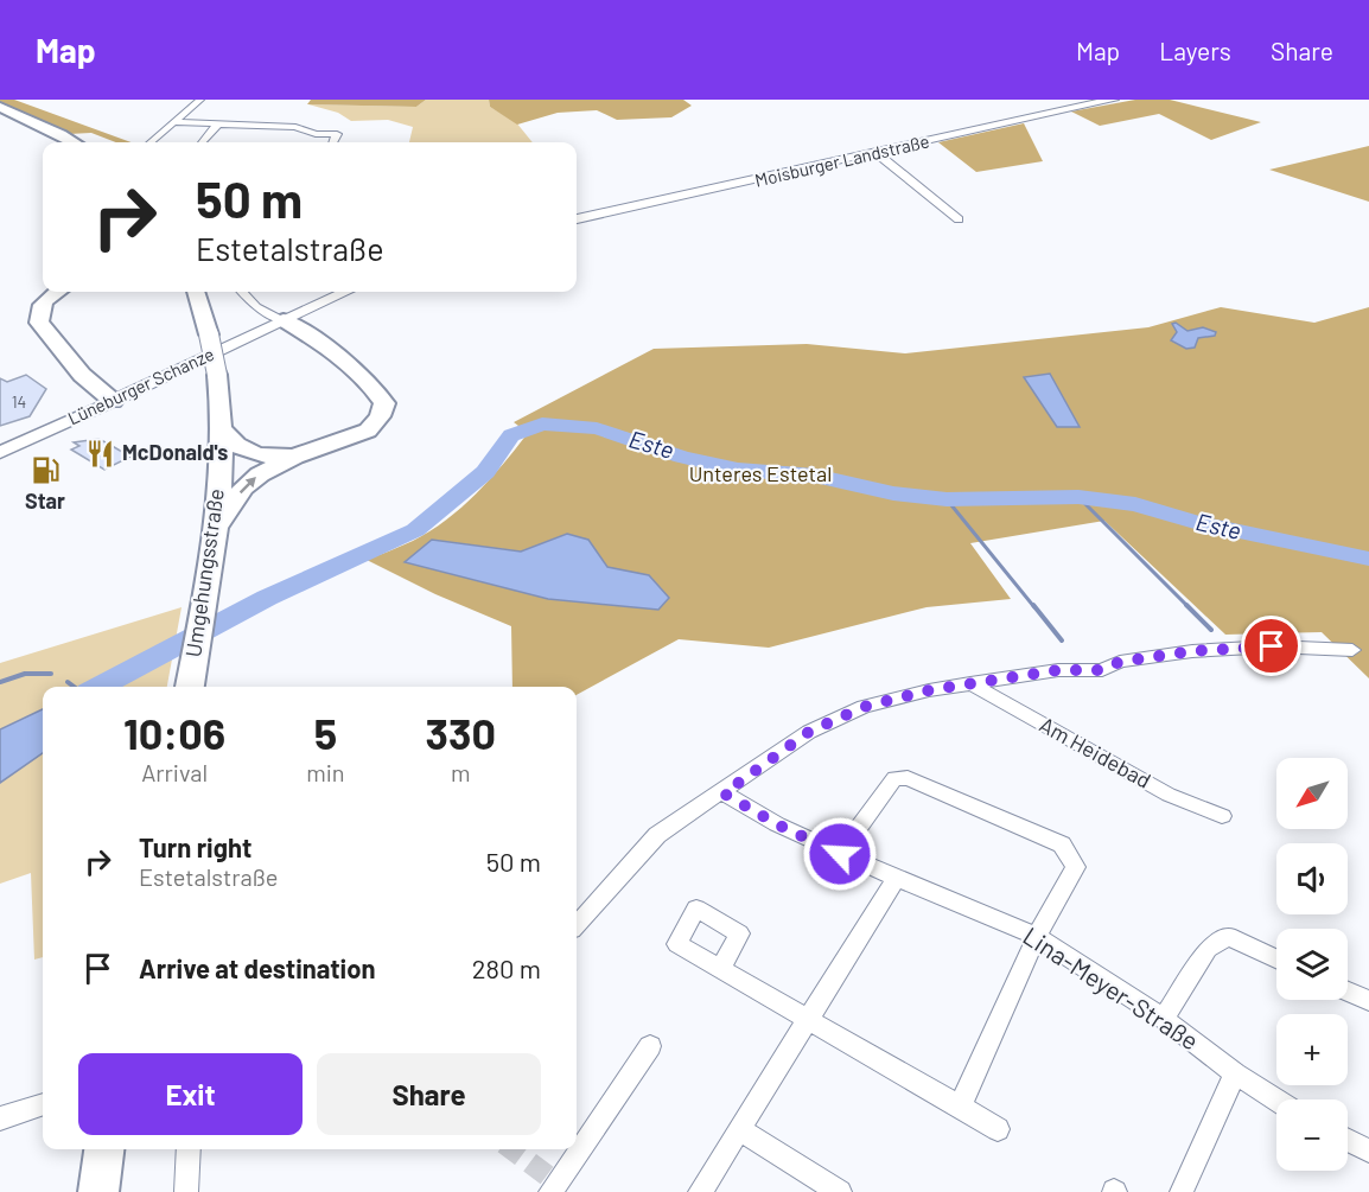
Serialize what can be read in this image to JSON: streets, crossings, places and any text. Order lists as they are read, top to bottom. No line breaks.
{"streets":{"main road":["Moisburger Landstraße","Lüneburger Schanze","Umgehungsstraße"],"street":["Am Heidebad","Lina-Meyer-Straße"]},"water":["Este"],"parks":["Unteres Estetal"],"places":{"restaurant":["McDonald's"],"fuel station":["Star"]},"house_numbers":["14"],"north":"bottom left","page":{"header":"Map","nav":["Map","Layers","Share"],"turn":["50 m","Estetalstraße"],"eta":["10:06","Arrival","5","min","330","m"],"map_buttons":["+","−"],"list":[{"name":"Turn right","note":"Estetalstraße","value":"50 m"},{"name":"Arrive at destination","value":"280 m"}],"buttons":["Exit","Share"]}}
